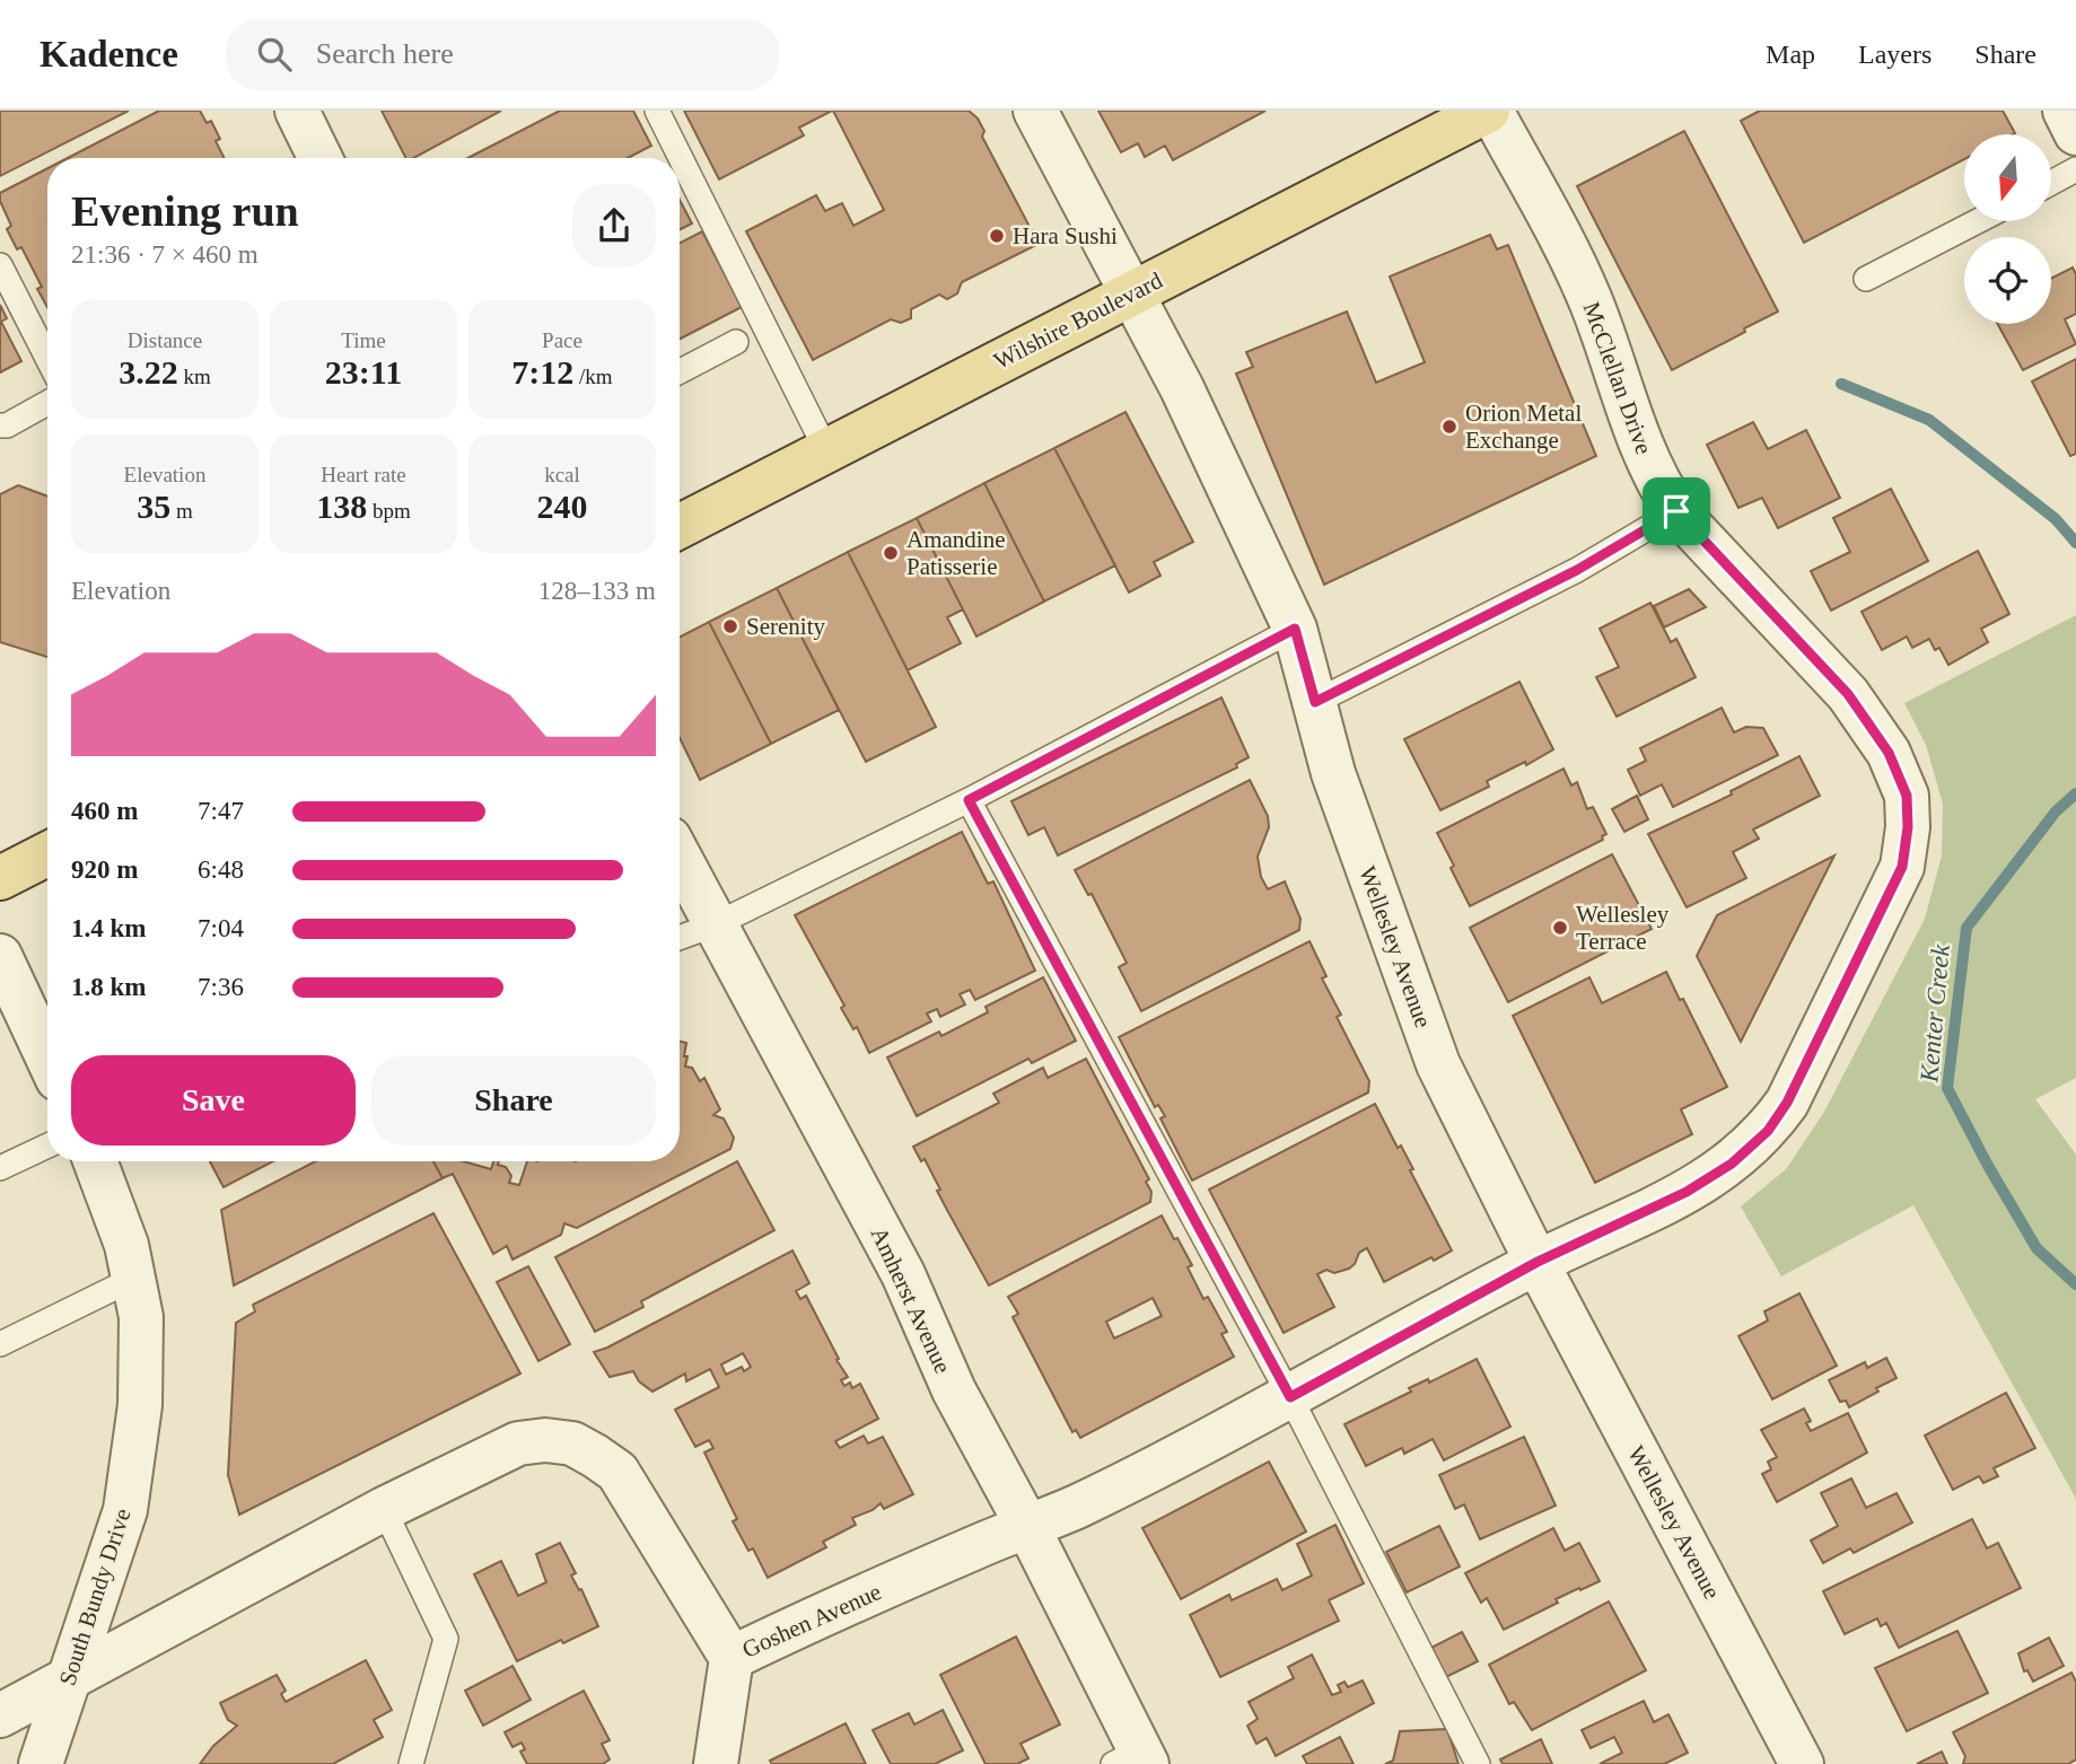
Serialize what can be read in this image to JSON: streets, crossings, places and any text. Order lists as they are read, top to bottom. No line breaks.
{"streets":{"main road":["Wilshire Boulevard"],"street":["McClellan Drive","Wellesley Avenue","Amherst Avenue","South Bundy Drive","Goshen Avenue"]},"crossings":[["Wilshire Boulevard","McClellan Drive"],["Wilshire Boulevard","Wellesley Avenue"],["McClellan Drive","Wellesley Avenue"],["McClellan Drive","Goshen Avenue"],["Wellesley Avenue","Goshen Avenue"],["Amherst Avenue","Goshen Avenue"],["South Bundy Drive","Goshen Avenue"]],"water":["Kenter Creek"],"places":["Hara Sushi","Orion Metal Exchange","Amandine Patisserie","Serenity","Wellesley Terrace"],"north":"bottom","page":{"header":"Kadence","search":"Search here","nav":["Map","Layers","Share"],"heading":["Evening run","21:36 · 7 × 460 m"],"stats":[["Distance","3.22 km"],["Time","23:11"],["Pace","7:12 /km"],["Elevation","35 m"],["Heart rate","138 bpm"],["kcal","240"]],"chart":["Elevation","128–133 m"],"list":[{"name":"460 m","note":"7:47"},{"name":"920 m","note":"6:48"},{"name":"1.4 km","note":"7:04"},{"name":"1.8 km","note":"7:36"}],"buttons":["Save","Share"]}}
